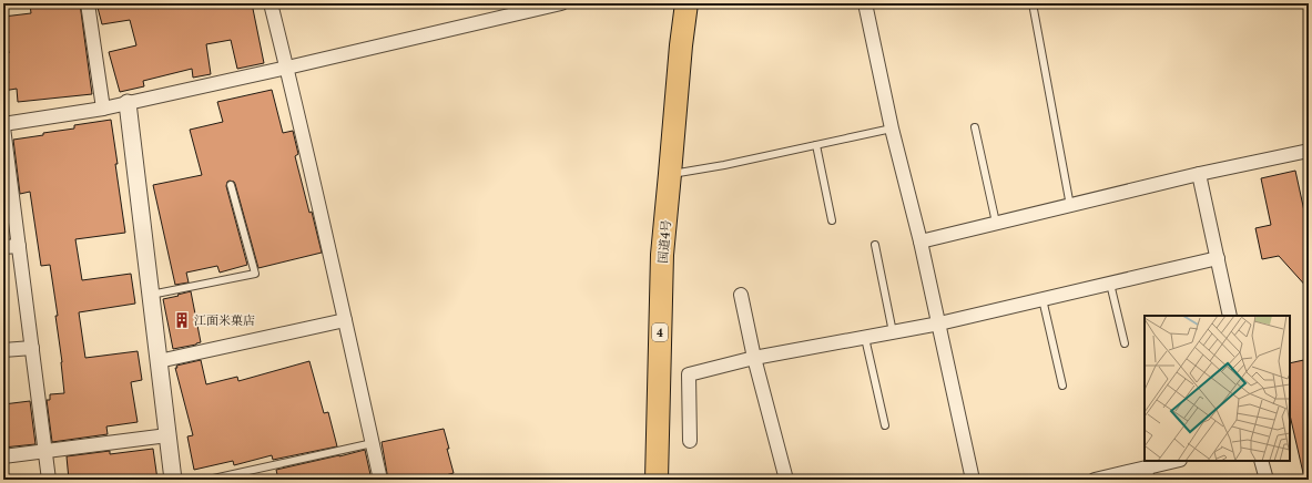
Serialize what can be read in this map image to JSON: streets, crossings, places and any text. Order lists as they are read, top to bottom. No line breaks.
{"streets":{"highway":["国道4号","4"]},"places":{"building":["江面米菓店"]}}
